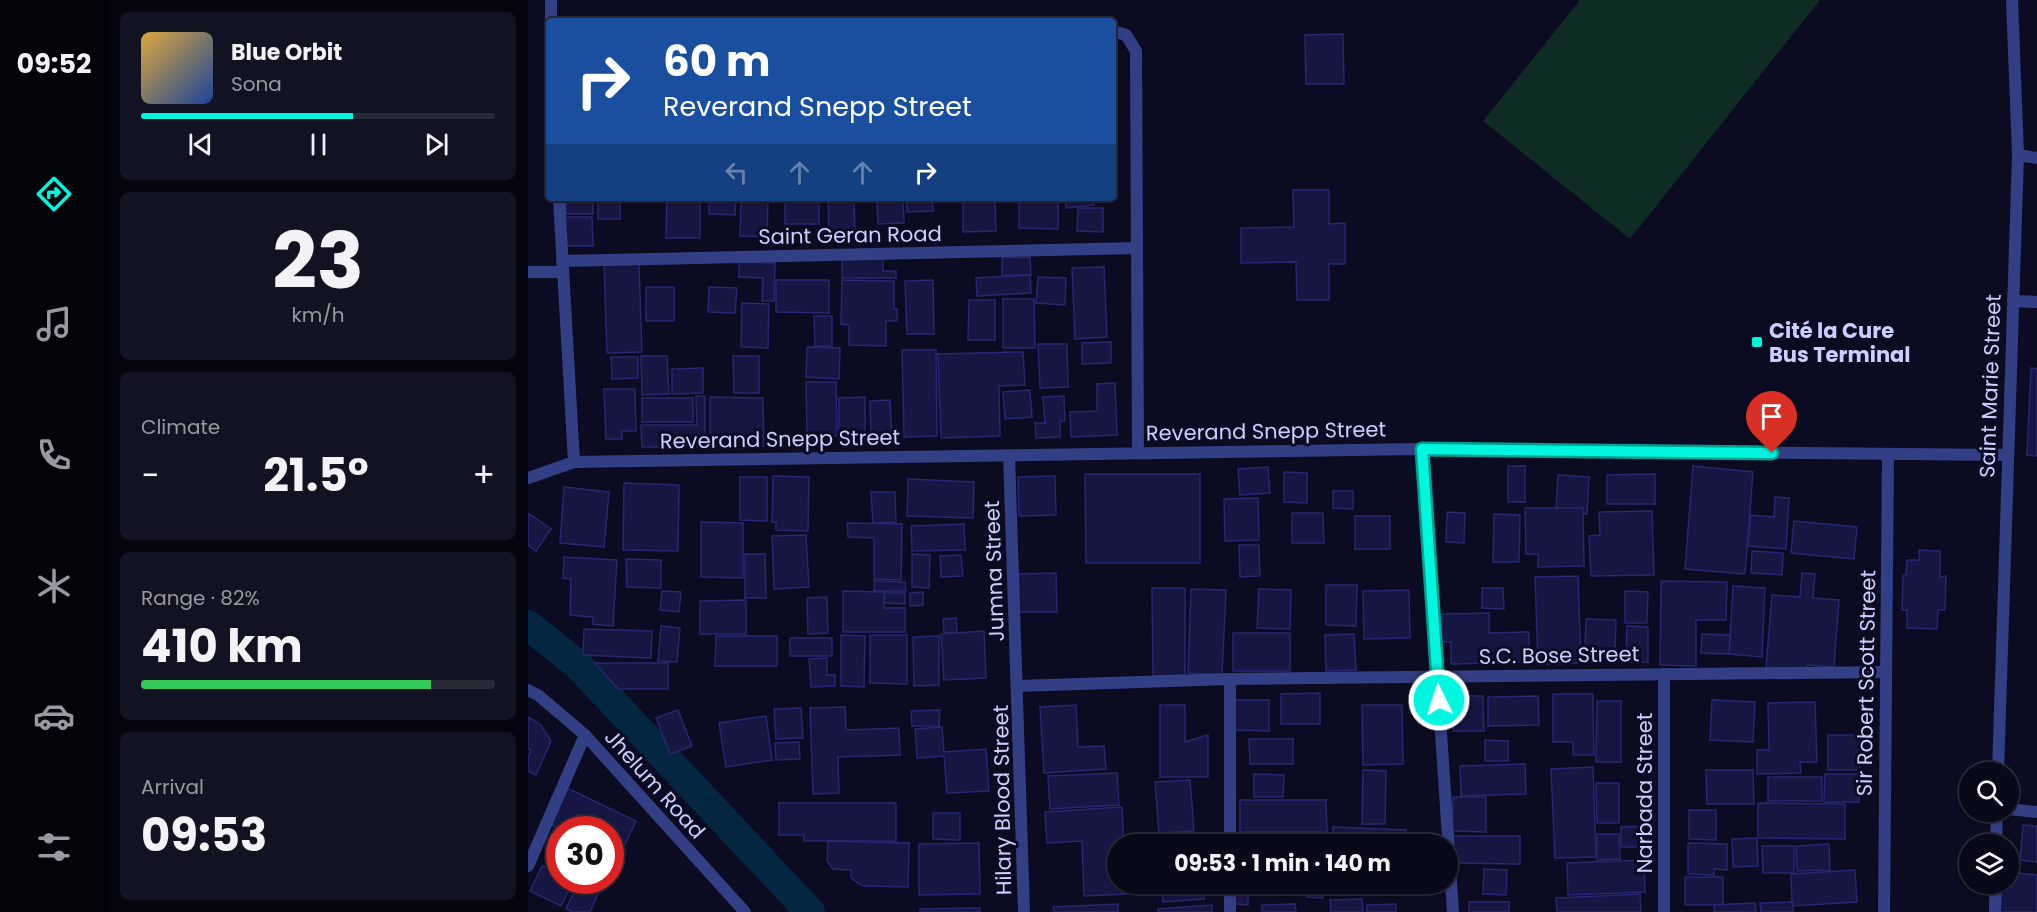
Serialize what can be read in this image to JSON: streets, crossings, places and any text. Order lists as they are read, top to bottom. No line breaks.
{"streets":{"street":["Saint Geran Road","Saint Marie Street","Reverand Snepp Street","Jumna Street","S.C. Bose Street","Sir Robert Scott Street","Jhelum Road","Narbada Street","Hilary Blood Street"]},"crossings":[["Saint Marie Street","Reverand Snepp Street"],["Reverand Snepp Street","Jumna Street"],["Reverand Snepp Street","Sir Robert Scott Street"],["Jumna Street","S.C. Bose Street"],["Jumna Street","Hilary Blood Street"],["S.C. Bose Street","Sir Robert Scott Street"],["S.C. Bose Street","Narbada Street"],["S.C. Bose Street","Hilary Blood Street"]],"places":{"transit":["Cité la Cure Bus Terminal"]},"page":{"tabs":"09:52","turn":["60 m","Reverand Snepp Street"],"song":["Blue Orbit","Sona"],"tile":[["23","km/h"],"Climate",["Range · 82%","410 km"],["Arrival","09:53"]],"heat":["−","21.5°","+"],"limit":"30","trip":"09:53 · 1 min · 140 m"}}
